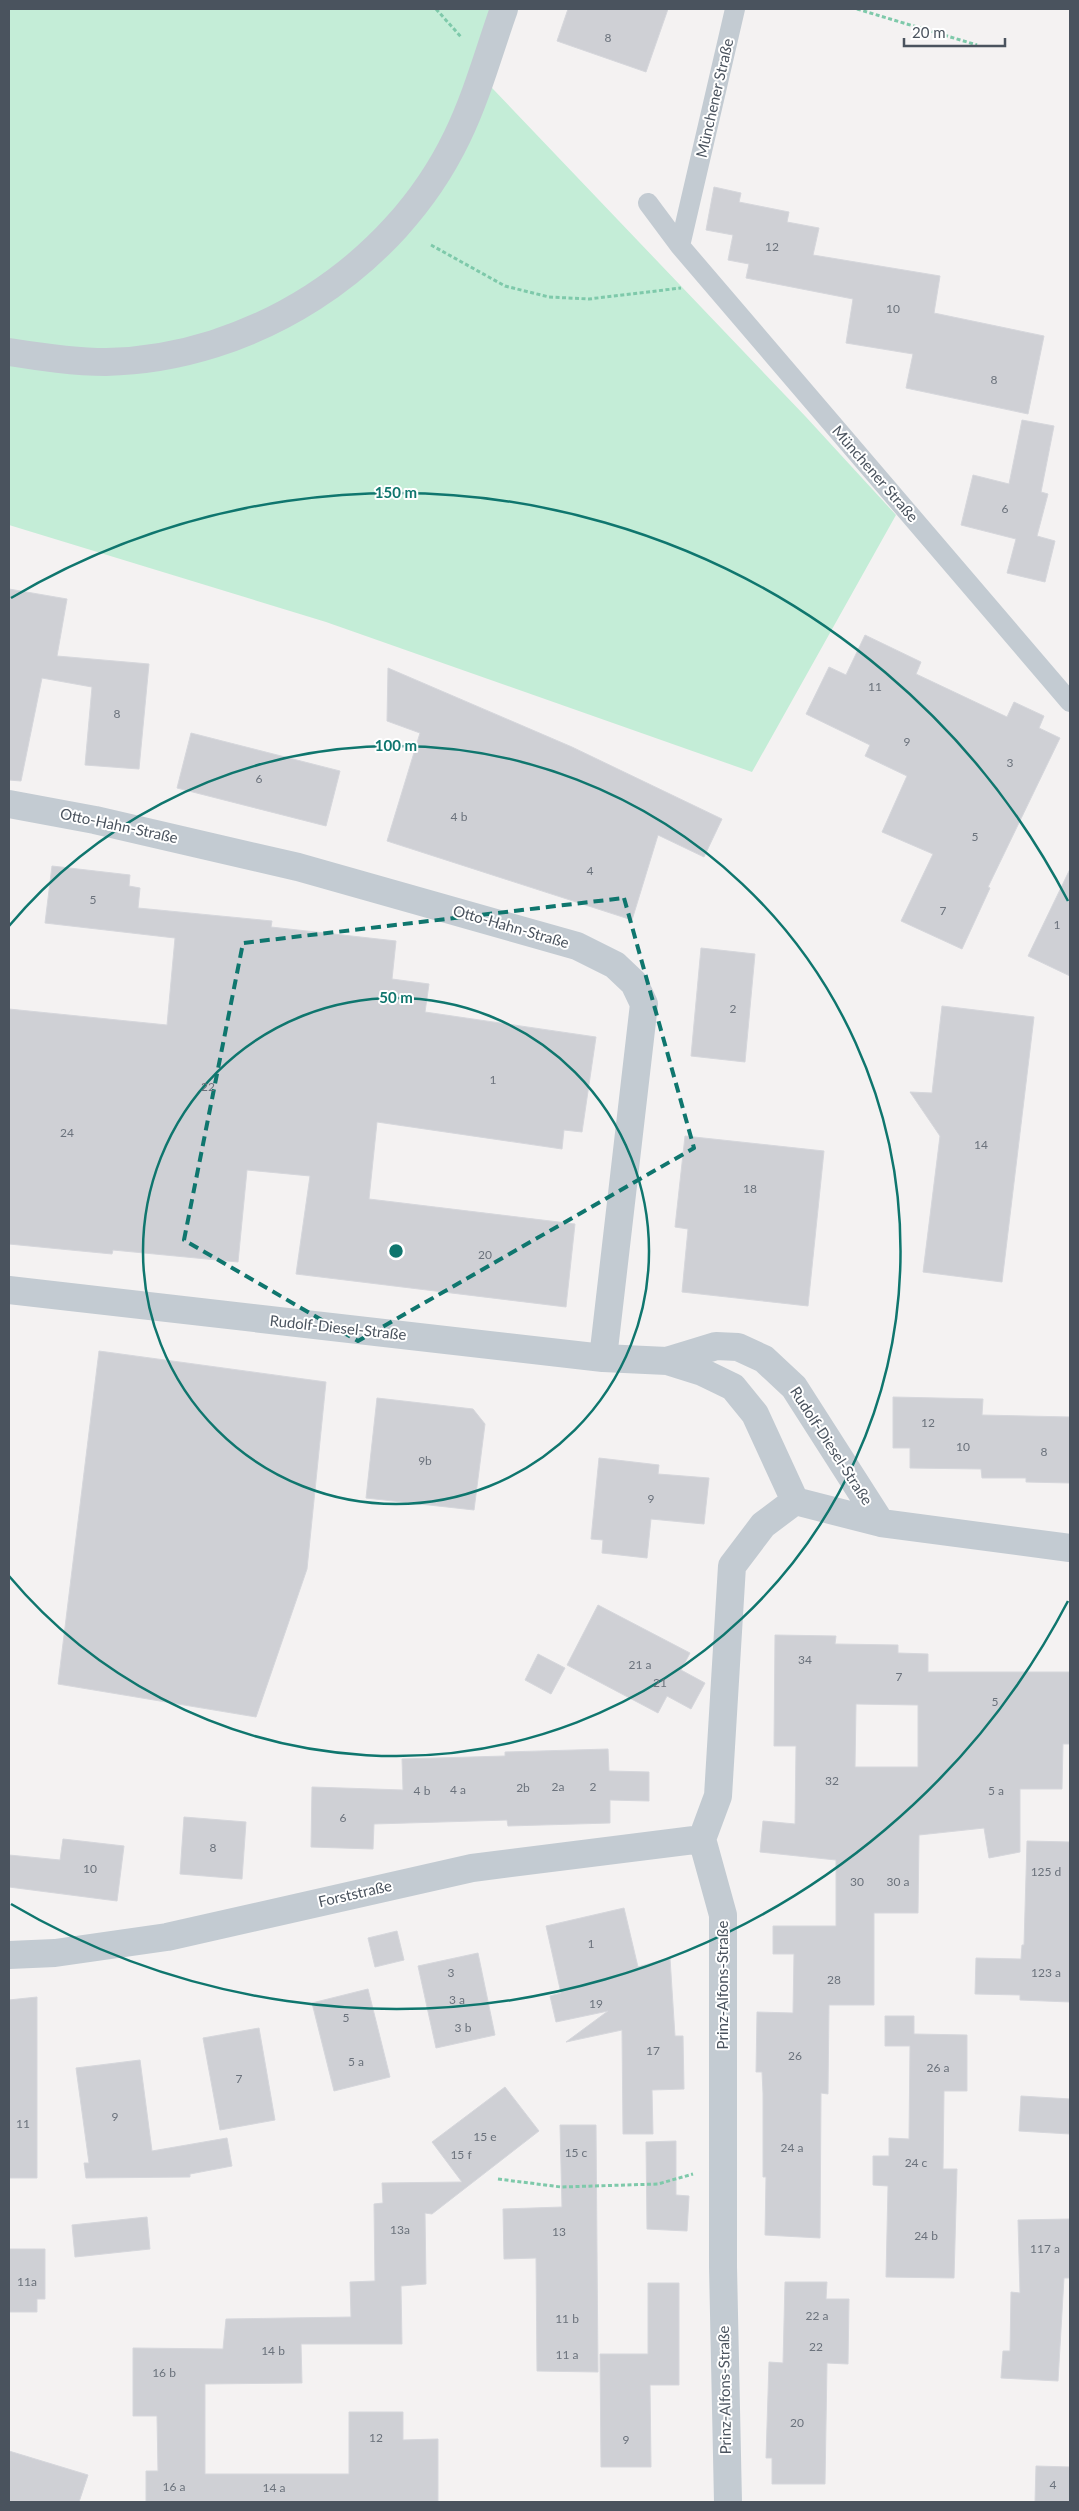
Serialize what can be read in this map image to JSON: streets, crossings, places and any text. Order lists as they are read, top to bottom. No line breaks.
{"streets":{"street":["Otto-Hahn-Straße","Rudolf-Diesel-Straße","Forststraße","Prinz-Alfons-Straße"],"lane":["Münchener Straße"]},"crossings":[["Otto-Hahn-Straße","Rudolf-Diesel-Straße"],["Forststraße","Prinz-Alfons-Straße"]],"house_numbers":["8","12","10","8","6","11","8","9","3","6","4 b","5","4","5","7","1","2","1","22","24","14","18","20","12","10","8","9b","9","34","21 a","7","21","5","32","2a","2","2b","4 a","4 b","5 a","6","8","10","125 d","30","30 a","1","3","123 a","28","3 a","19","5","3 b","17","26","5 a","26 a","7","9","11","15 e","24 a","15 c","15 f","24 c","13a","13","24 b","117 a","11a","22 a","11 b","22","14 b","11 a","16 b","20","12","9","4","16 a","14 a"],"scale_bar":"20 m","rings":["150 m","100 m","50 m"]}
